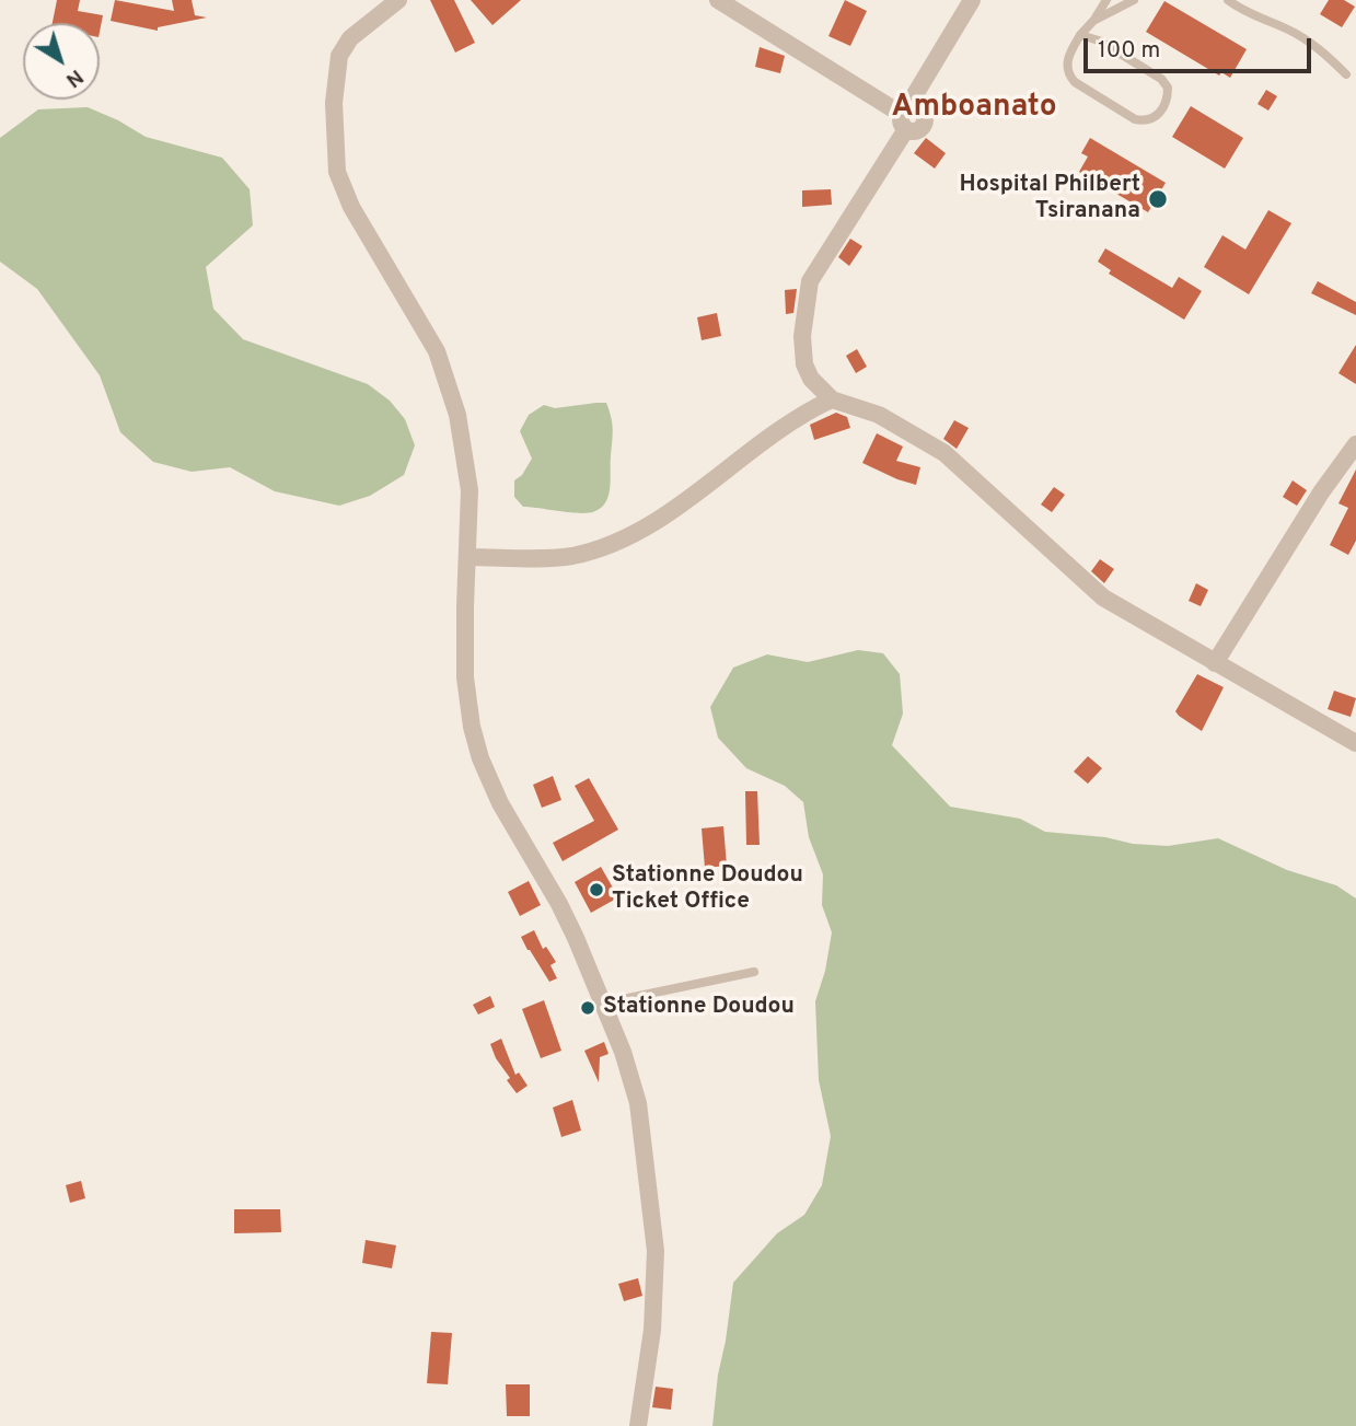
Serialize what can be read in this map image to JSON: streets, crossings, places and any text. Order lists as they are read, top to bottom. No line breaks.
{"districts":["Amboanato"],"places":["Hospital Philbert Tsiranana","Stationne Doudou Ticket Office","Stationne Doudou"],"scale_bar":"100 m","north":"bottom right"}
